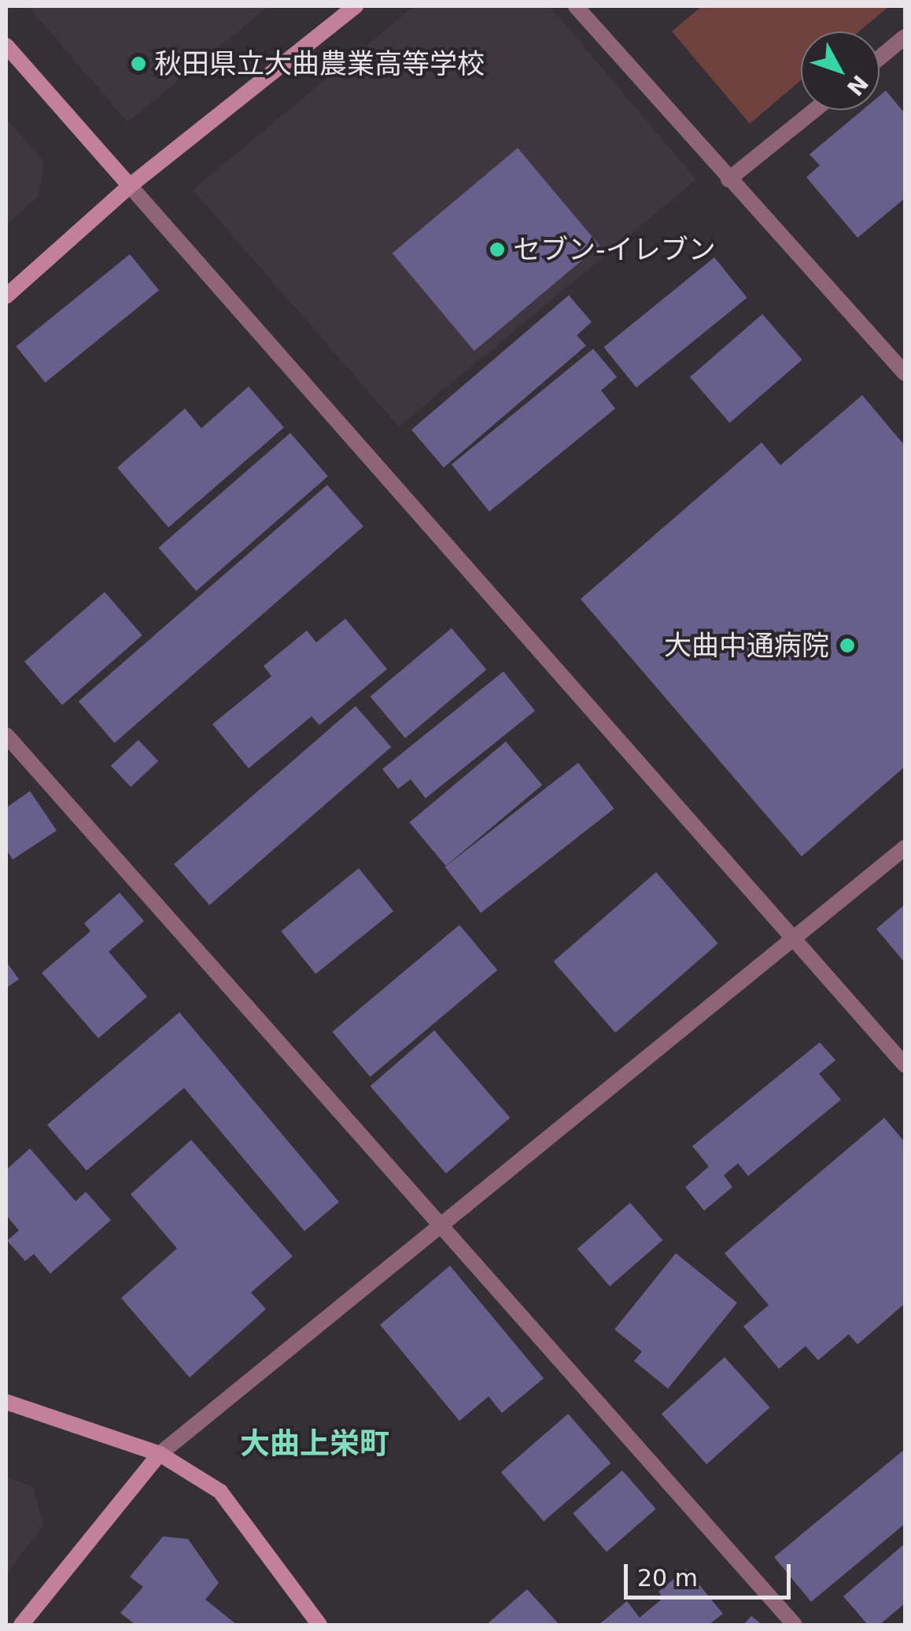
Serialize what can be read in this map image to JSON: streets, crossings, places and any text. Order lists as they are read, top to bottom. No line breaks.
{"districts":["大曲上栄町"],"places":["秋田県立大曲農業高等学校","セブン-イレブン","大曲中通病院"],"scale_bar":"20 m","north":"bottom right"}
